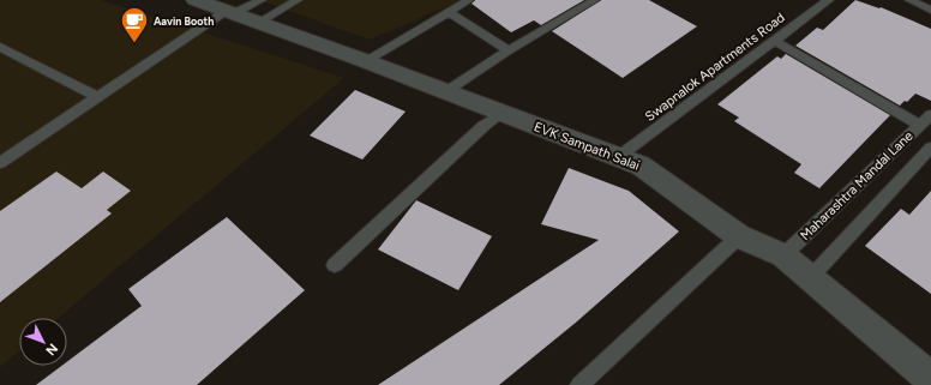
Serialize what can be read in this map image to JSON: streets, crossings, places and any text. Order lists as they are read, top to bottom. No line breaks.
{"streets":{"street":["EVK Sampath Salai"],"lane":["Swapnalok Apartments Road","Maharashtra Mandal Lane"]},"crossings":[["Swapnalok Apartments Road","EVK Sampath Salai"],["EVK Sampath Salai","Maharashtra Mandal Lane"]],"places":{"cafe":["Aavin Booth"]},"north":"bottom right"}
